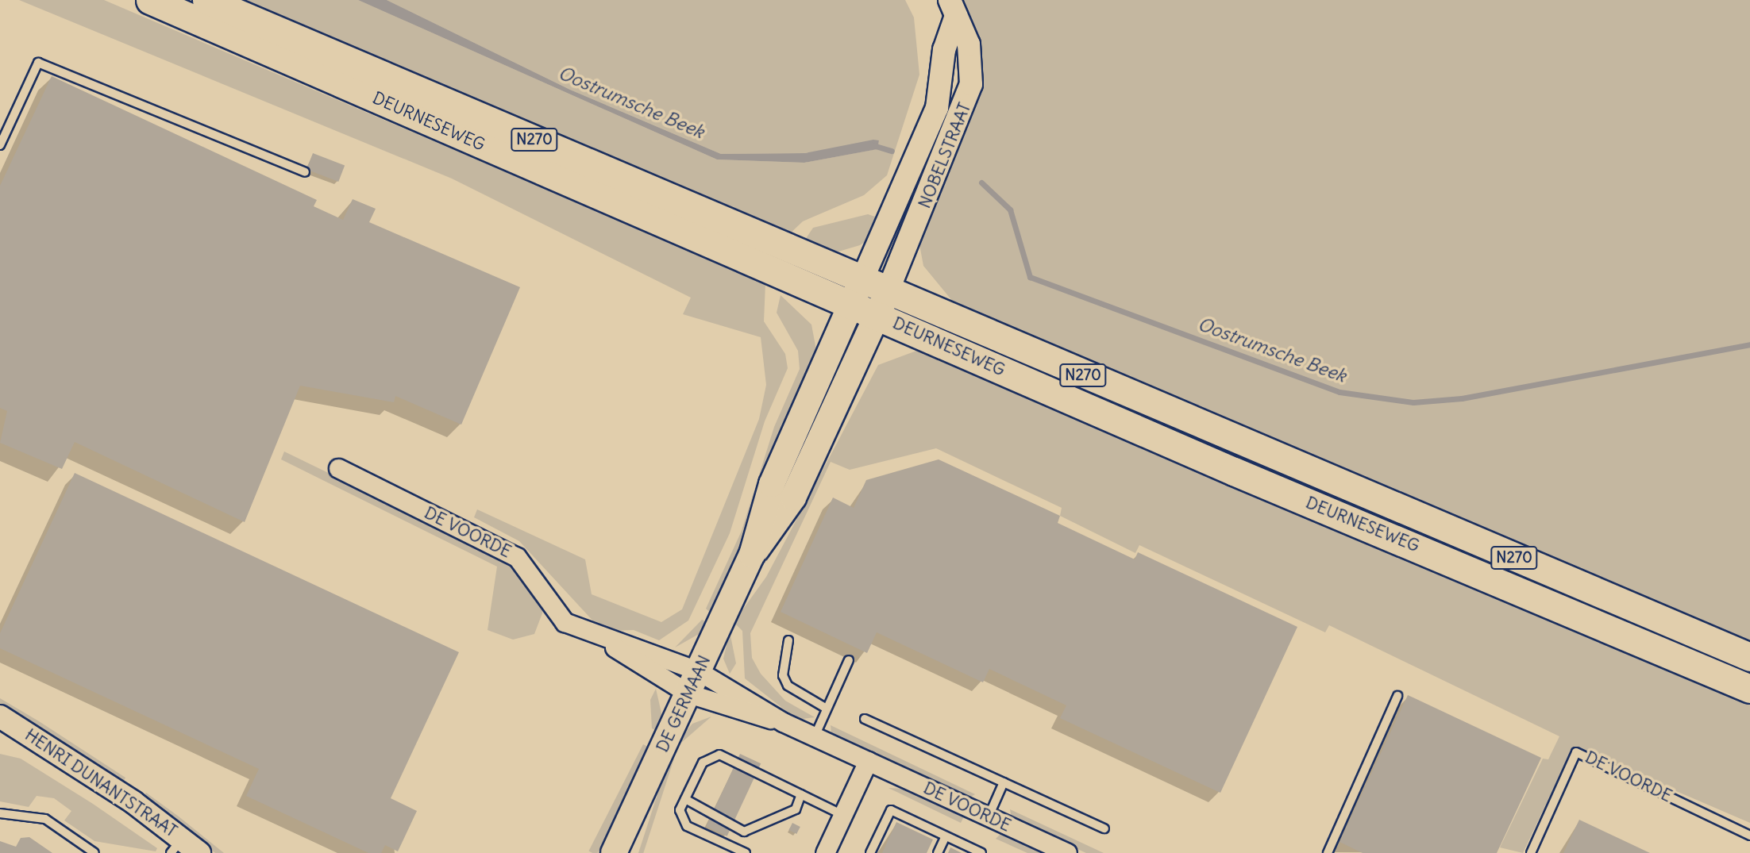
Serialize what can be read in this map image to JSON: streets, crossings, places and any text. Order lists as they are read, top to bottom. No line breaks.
{"streets":{"main road":["DEURNESEWEG","N270","DE GERMAAN"],"street":["NOBELSTRAAT","DE VOORDE","HENRI DUNANTSTRAAT"]},"crossings":[["DEURNESEWEG","NOBELSTRAAT"],["DEURNESEWEG","DE GERMAAN"],["NOBELSTRAAT","DE GERMAAN"],["DE VOORDE","DE GERMAAN"]],"water":["Oostrumsche Beek"]}
